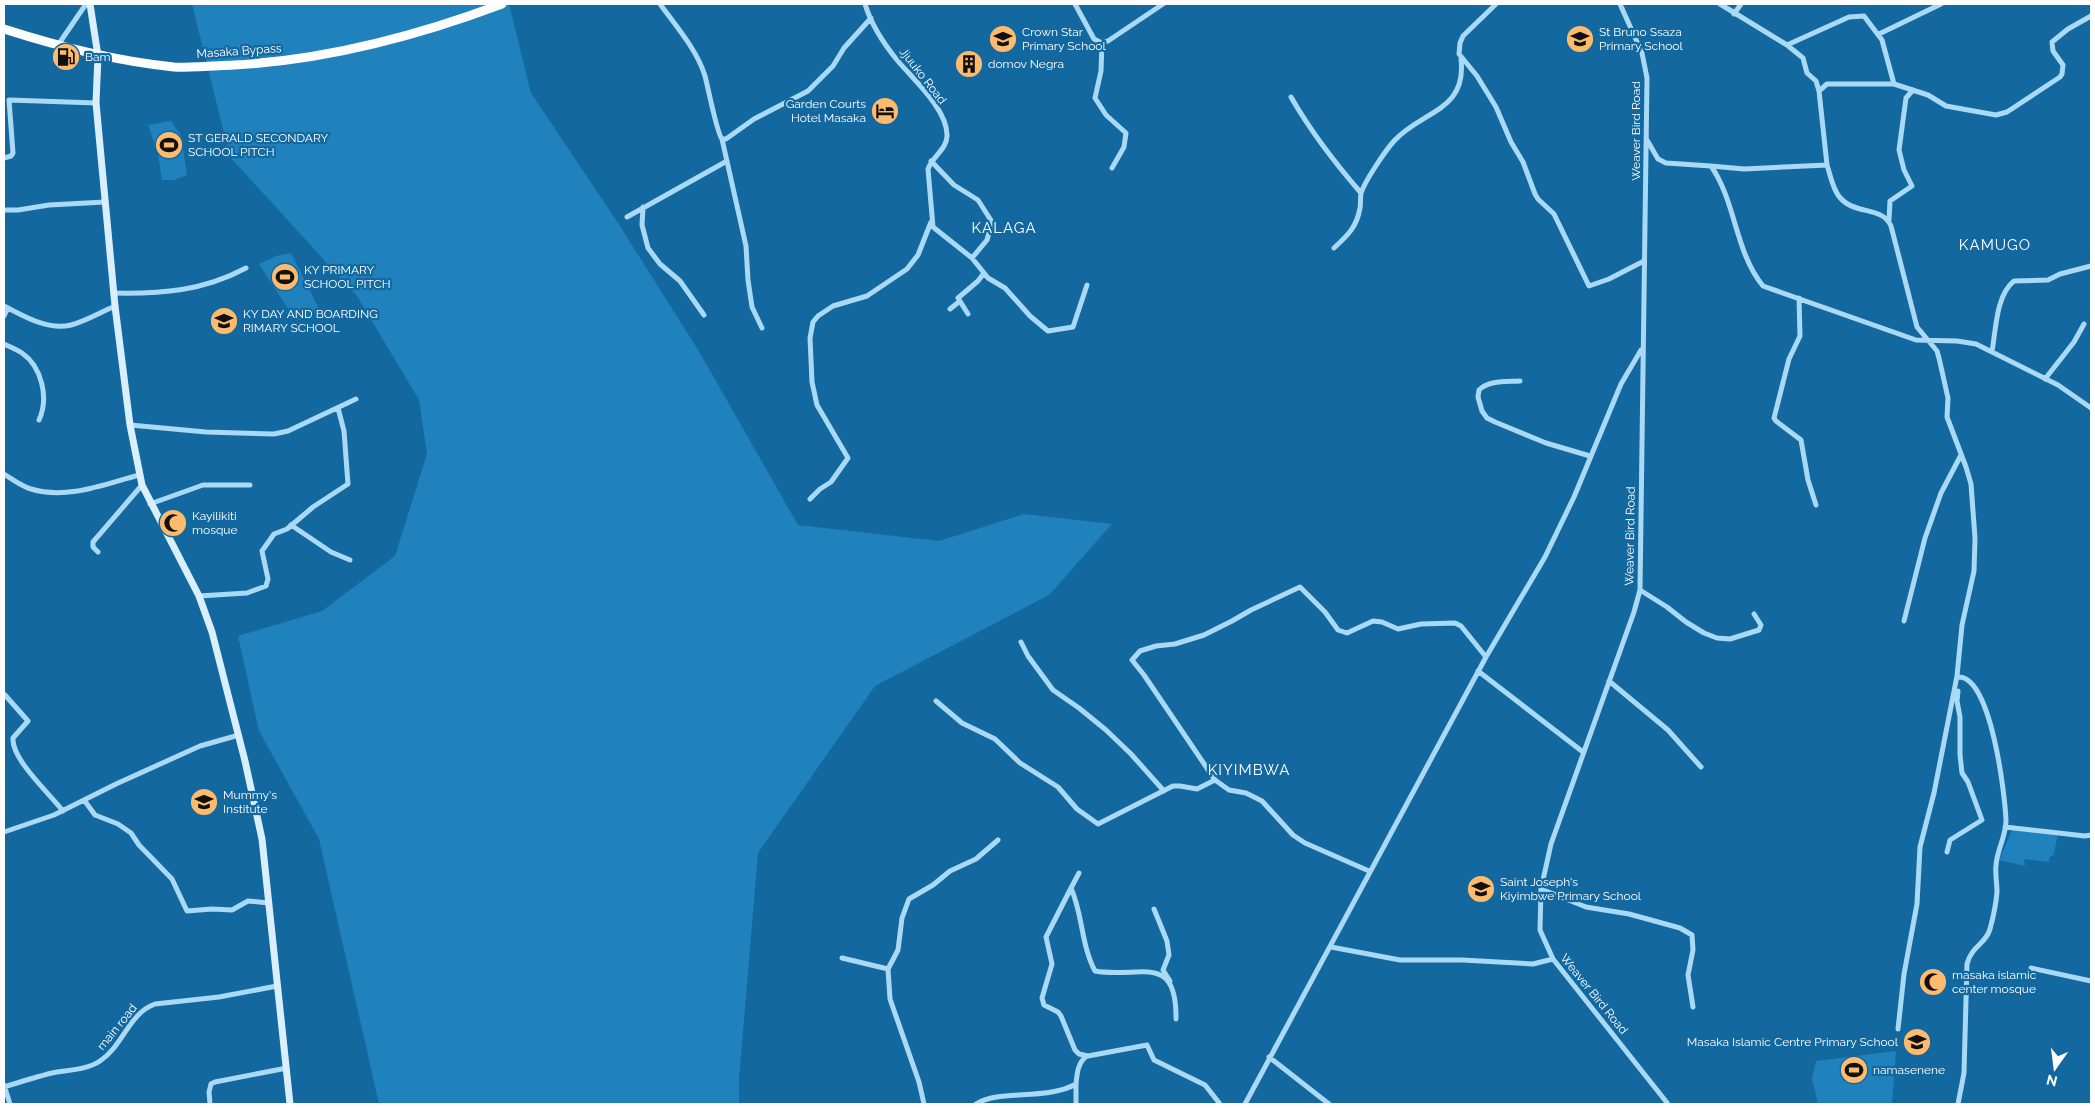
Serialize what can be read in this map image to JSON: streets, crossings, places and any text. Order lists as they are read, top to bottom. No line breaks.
{"streets":{"highway":["Masaka Bypass"],"street":["Jjuuko Road","Weaver Bird Road","main road"]},"districts":["KALAGA","KAMUGO","KIYIMBWA"],"places":{"school or university":["Crown Star Primary School","St Bruno Ssaza Primary School","KY DAY AND BOARDING RIMARY SCHOOL","Mummy's Institute","Saint Joseph's Kiyimbwe Primary School","Masaka Islamic Centre Primary School"],"fuel station":["Bam"],"building":["domov Negra"],"hotel":["Garden Courts Hotel Masaka"],"sports":["ST GERALD SECONDARY SCHOOL PITCH","KY PRIMARY SCHOOL PITCH","namasenene"],"mosque":["Kayilikiti mosque","masaka islamic center mosque"]},"north":"bottom"}
